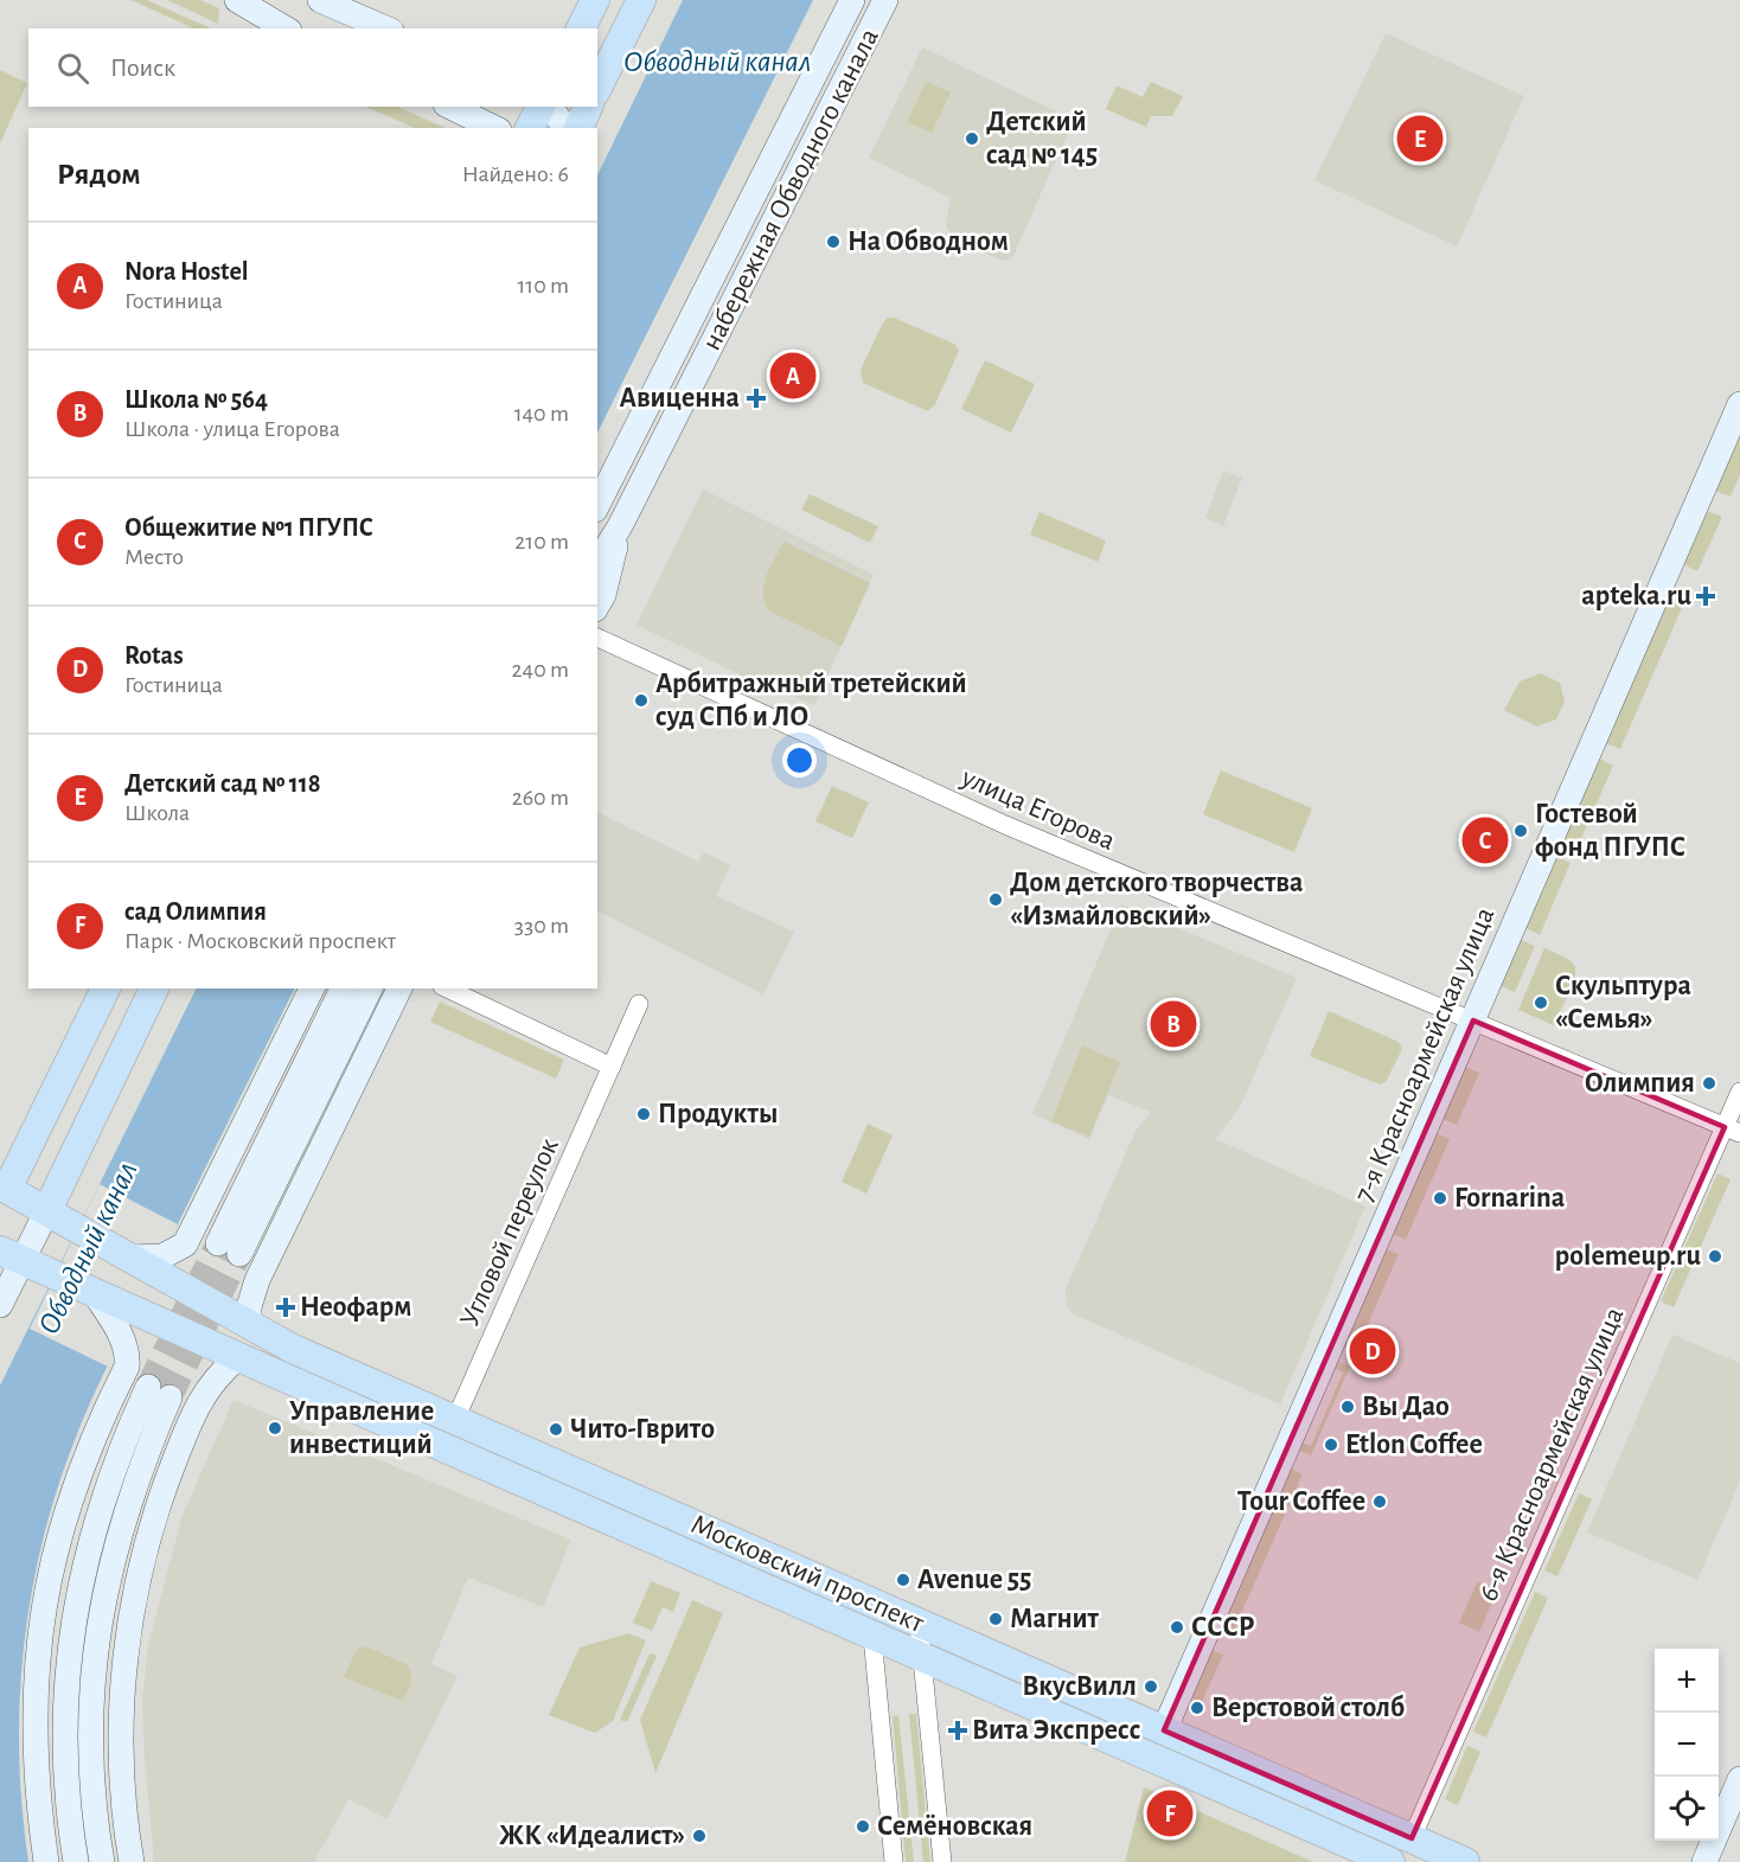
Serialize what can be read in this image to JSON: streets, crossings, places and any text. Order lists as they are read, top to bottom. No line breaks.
{"streets":{"main road":["набережная Обводного канала","7-я Красноармейская улица","Московский проспект"],"street":["улица Егорова","Угловой переулок","6-я Красноармейская улица"]},"crossings":[["улица Егорова","7-я Красноармейская улица"],["улица Егорова","6-я Красноармейская улица"],["7-я Красноармейская улица","Московский проспект"],["Угловой переулок","Московский проспект"],["6-я Красноармейская улица","Московский проспект"]],"water":["Обводный канал"],"places":{"other":["Детский сад № 145","На Обводном","Арбитражный третейский суд СПб и ЛО","Гостевой фонд ПГУПС","Дом детского творчества «Измайловский»","Скульптура «Семья»","Олимпия","Продукты","Fornarina","polemeup.ru","Вы Дао","Управление инвестиций","Чито-Гврито","Etlon Coffee","Tour Coffee","Avenue 55","Магнит","СССР","ВкусВилл","Верстовой столб","Семёновская","ЖК «Идеалист»"],"health":["Авиценна","apteka.ru","Неофарм","Вита Экспресс"]},"page":{"search":"Поиск","pins":["E","A","C","B","D","F"],"heading":["Рядом","Найдено: 6"],"list":[{"mark":"A","name":"Nora Hostel","note":"Гостиница","value":"110 m"},{"mark":"B","name":"Школа № 564","note":"Школа · улица Егорова","value":"140 m"},{"mark":"C","name":"Общежитие №1 ПГУПС","note":"Место","value":"210 m"},{"mark":"D","name":"Rotas","note":"Гостиница","value":"240 m"},{"mark":"E","name":"Детский сад № 118","note":"Школа","value":"260 m"},{"mark":"F","name":"сад Олимпия","note":"Парк · Московский проспект","value":"330 m"}],"map_buttons":["+","−"]}}
